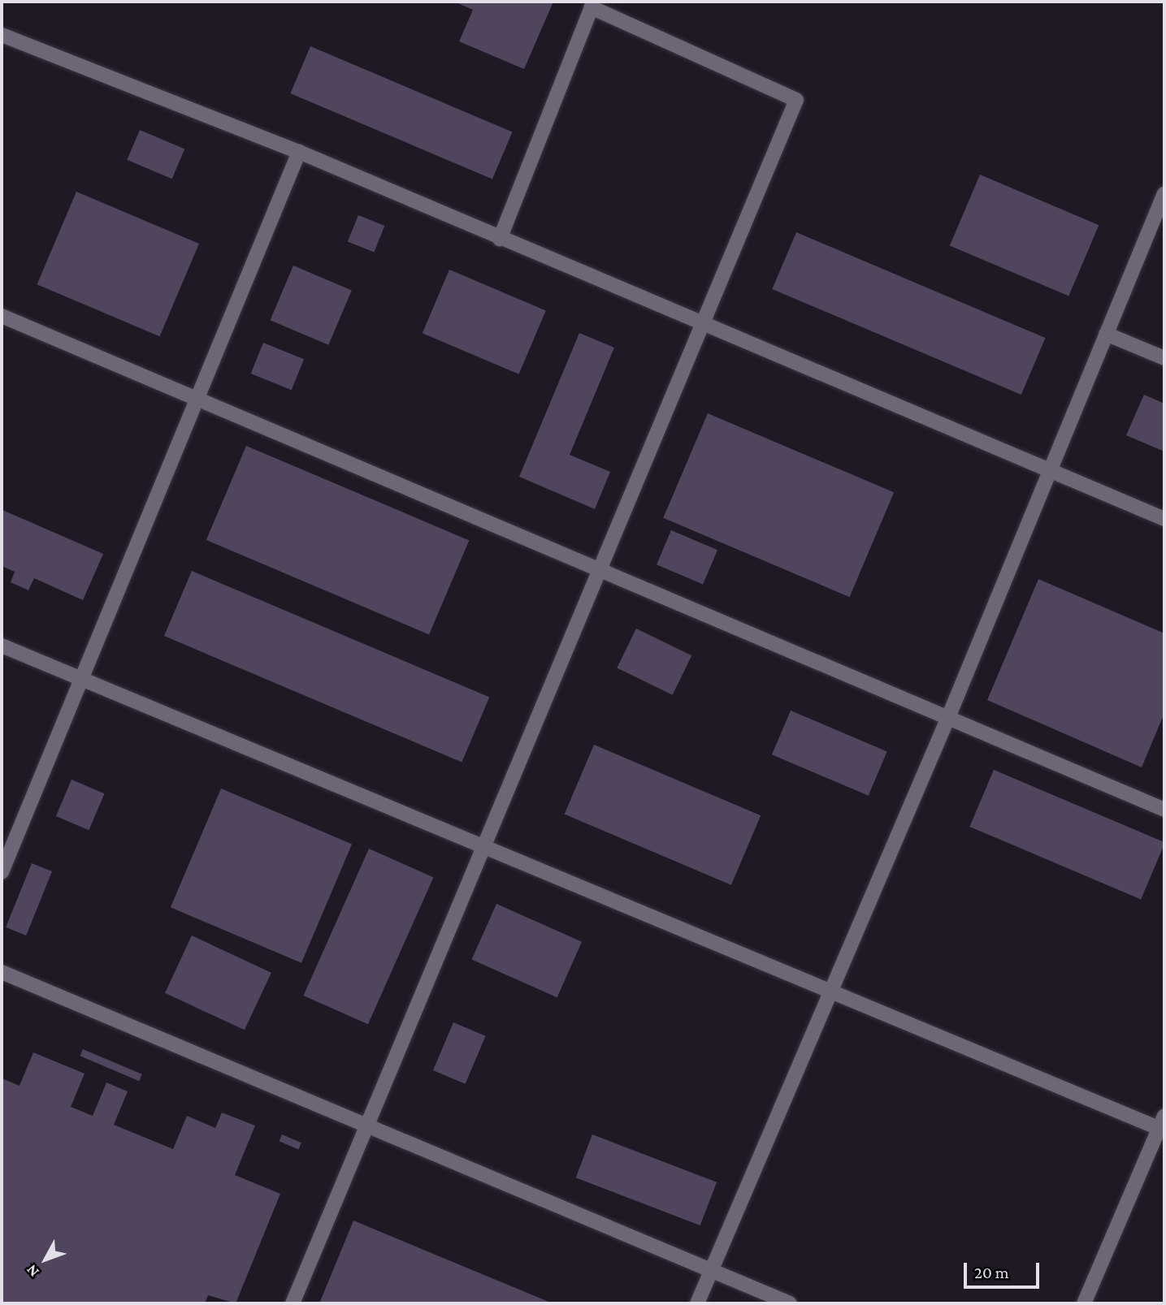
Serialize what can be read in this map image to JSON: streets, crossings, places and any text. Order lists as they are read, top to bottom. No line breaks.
{"scale_bar":"20 m","north":"bottom left"}
